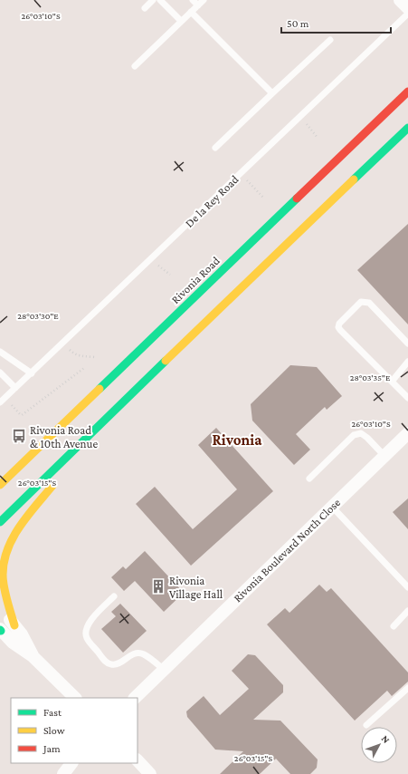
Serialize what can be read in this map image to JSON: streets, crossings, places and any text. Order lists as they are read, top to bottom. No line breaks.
{"streets":{"main road":["Rivonia Road"],"street":["Rivonia Boulevard North Close"],"lane":["De la Rey Road"]},"districts":["Rivonia"],"places":{"bus stop":["Rivonia Road & 10th Avenue"],"building":["Rivonia Village Hall"]},"legend":["Fast","Slow","Jam"],"scale_bar":"50 m","north":"top right","coordinates":["26°03'10\"S","28°03'30\"E","28°03'35\"E","26°03'15\"S"]}
